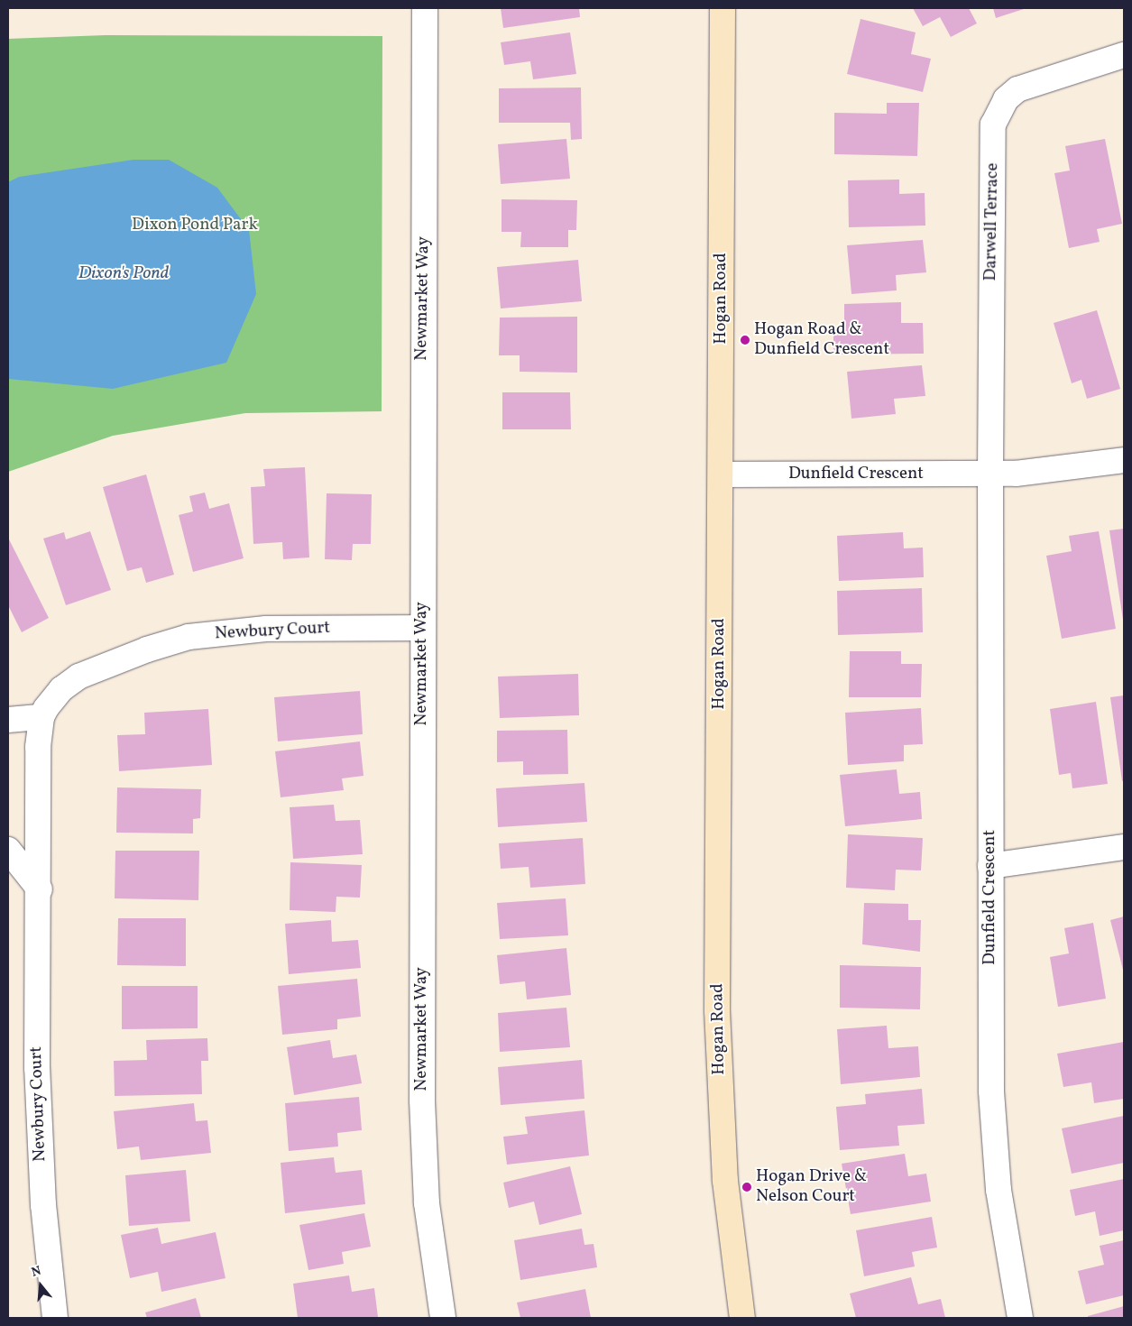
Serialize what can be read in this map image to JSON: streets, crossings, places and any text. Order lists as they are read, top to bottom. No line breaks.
{"streets":{"street":["Darwell Terrace","Newmarket Way","Hogan Road","Dunfield Crescent","Newbury Court"]},"crossings":[["Darwell Terrace","Dunfield Crescent"],["Newmarket Way","Newbury Court"],["Hogan Road","Dunfield Crescent"]],"water":["Dixon's Pond"],"parks":["Dixon Pond Park"],"places":["Hogan Road & Dunfield Crescent","Hogan Drive & Nelson Court"],"north":"top"}
